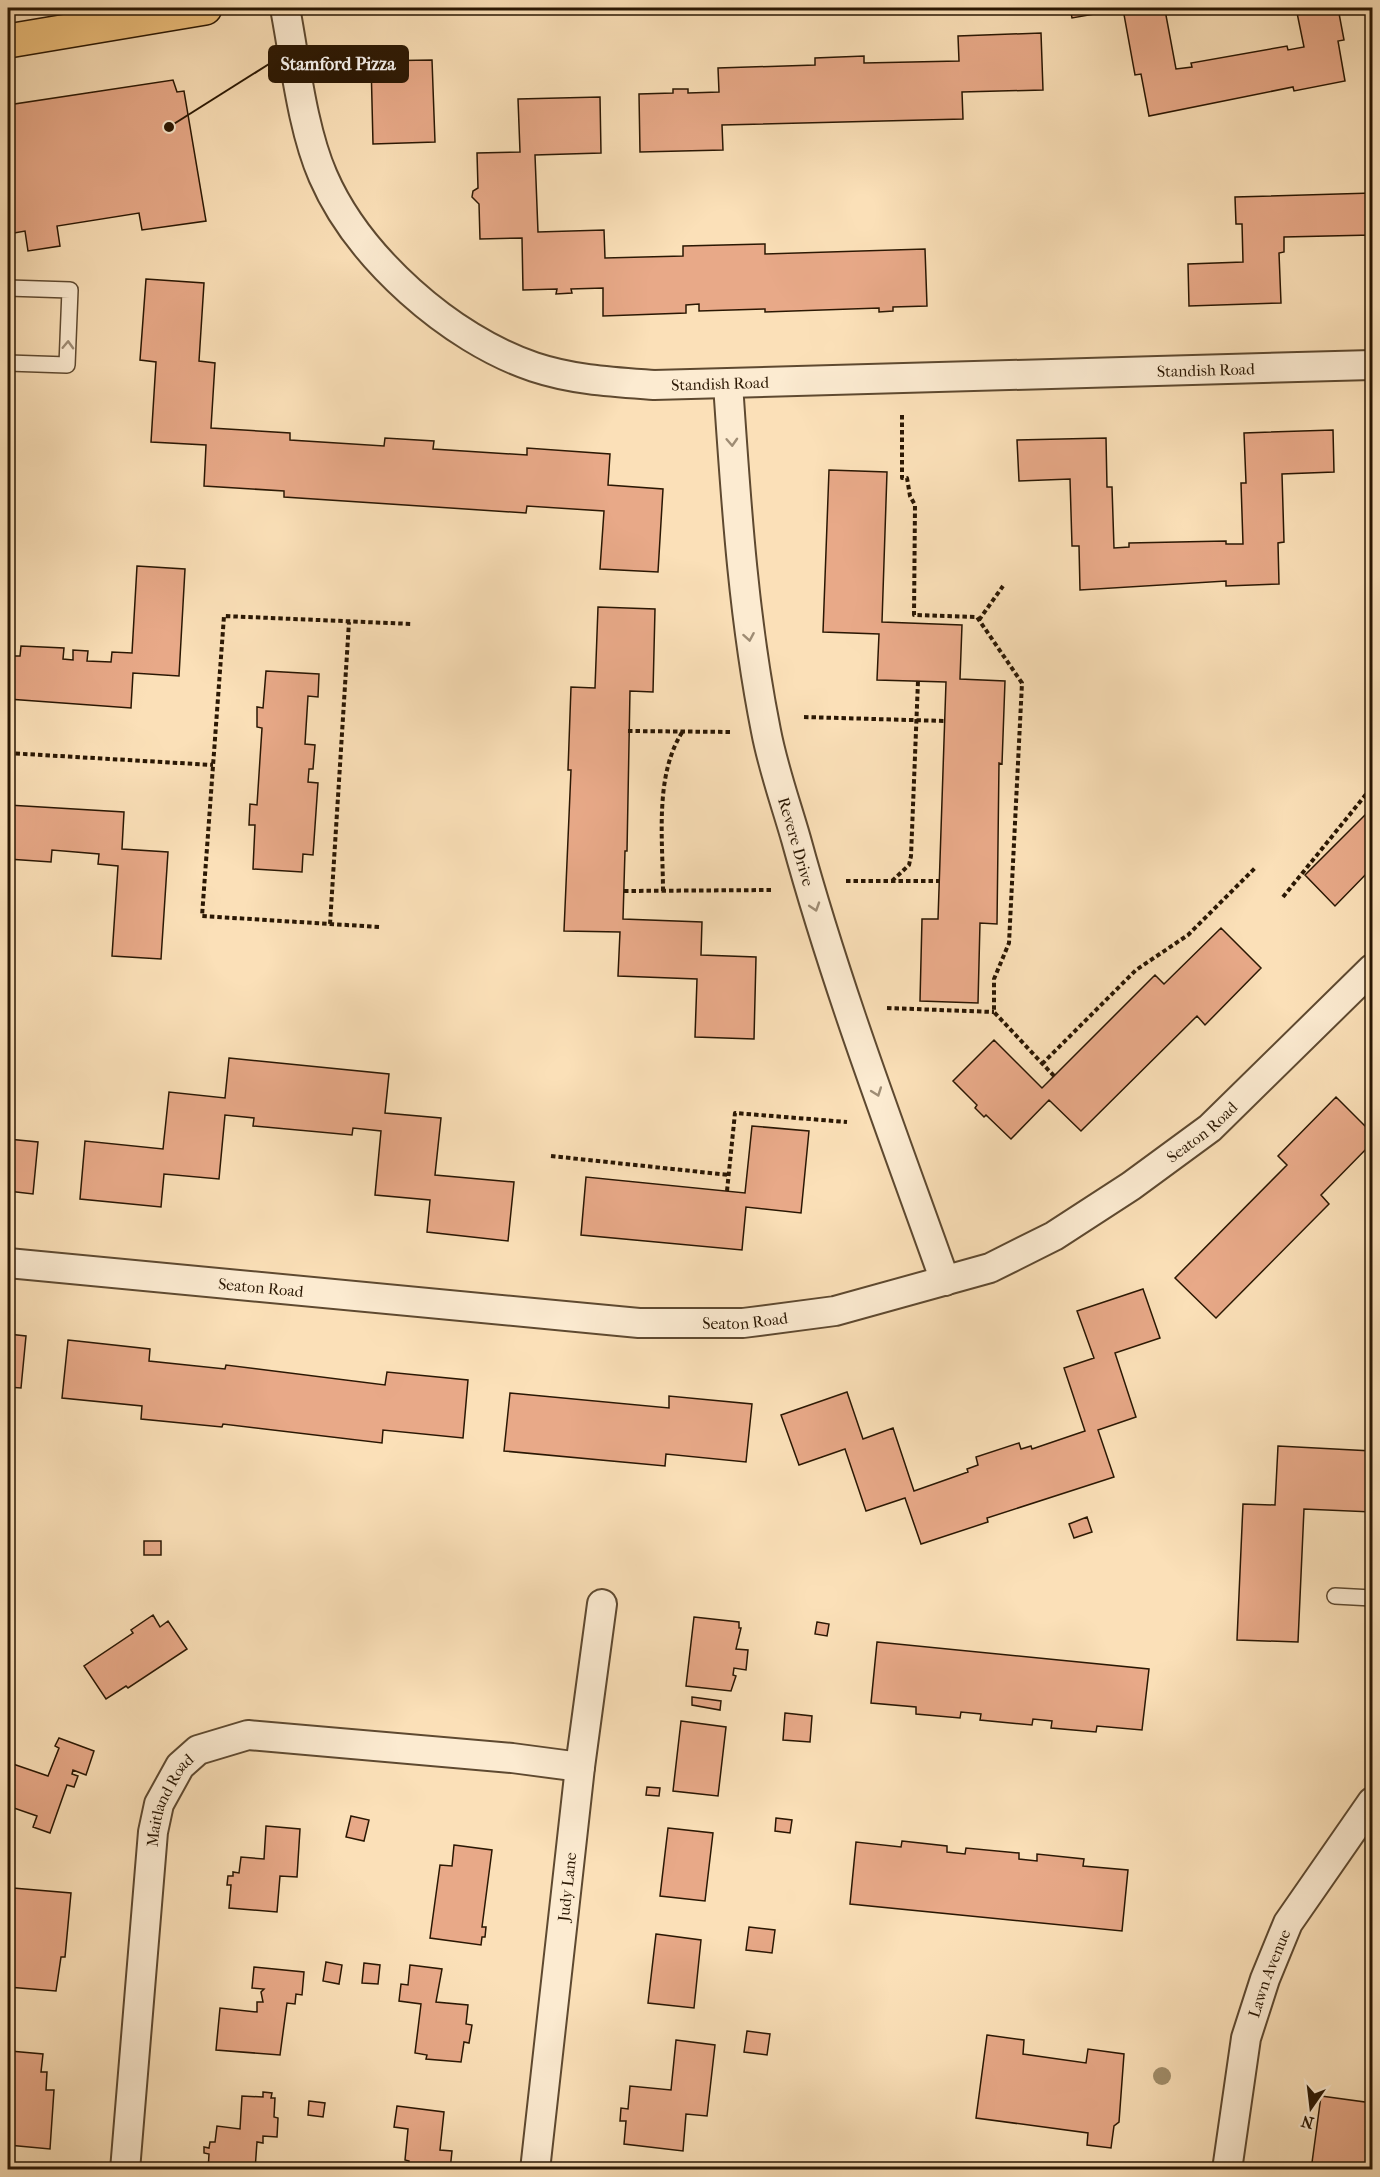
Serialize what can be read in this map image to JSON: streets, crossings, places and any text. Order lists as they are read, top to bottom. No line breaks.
{"streets":{"street":["Standish Road","Revere Drive","Seaton Road","Maitland Road","Judy Lane","Lawn Avenue"]},"crossings":[["Standish Road","Revere Drive"],["Revere Drive","Seaton Road"],["Maitland Road","Judy Lane"]],"one_way":["Revere Drive"],"places":["Stamford Pizza"],"north":"bottom"}
